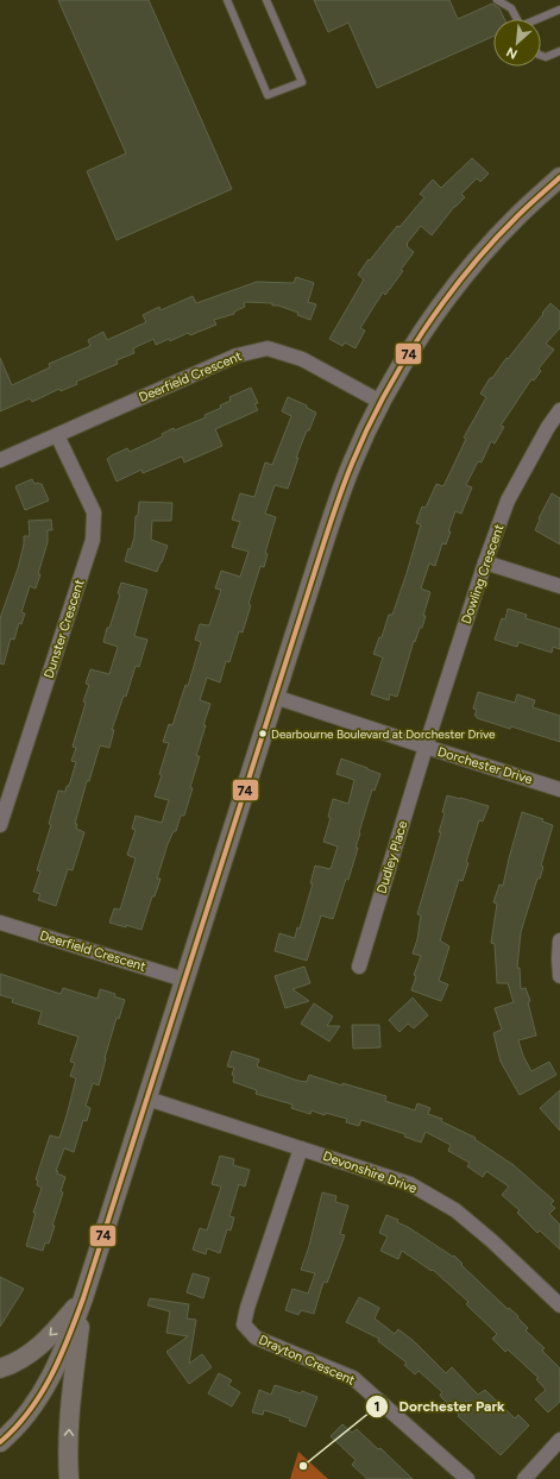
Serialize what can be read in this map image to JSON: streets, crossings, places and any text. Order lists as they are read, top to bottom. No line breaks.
{"streets":{"street":["Deerfield Crescent","Dowling Crescent","Dunster Crescent","Dorchester Drive","Dudley Place","Devonshire Drive","Drayton Crescent"]},"crossings":[["Deerfield Crescent","Dunster Crescent"],["Dowling Crescent","Dorchester Drive"],["Dowling Crescent","Dudley Place"],["Dorchester Drive","Dudley Place"],["Devonshire Drive","Drayton Crescent"]],"places":["Dearbourne Boulevard at Dorchester Drive","Dorchester Park"],"lines":["transit line 74"],"north":"bottom left"}
